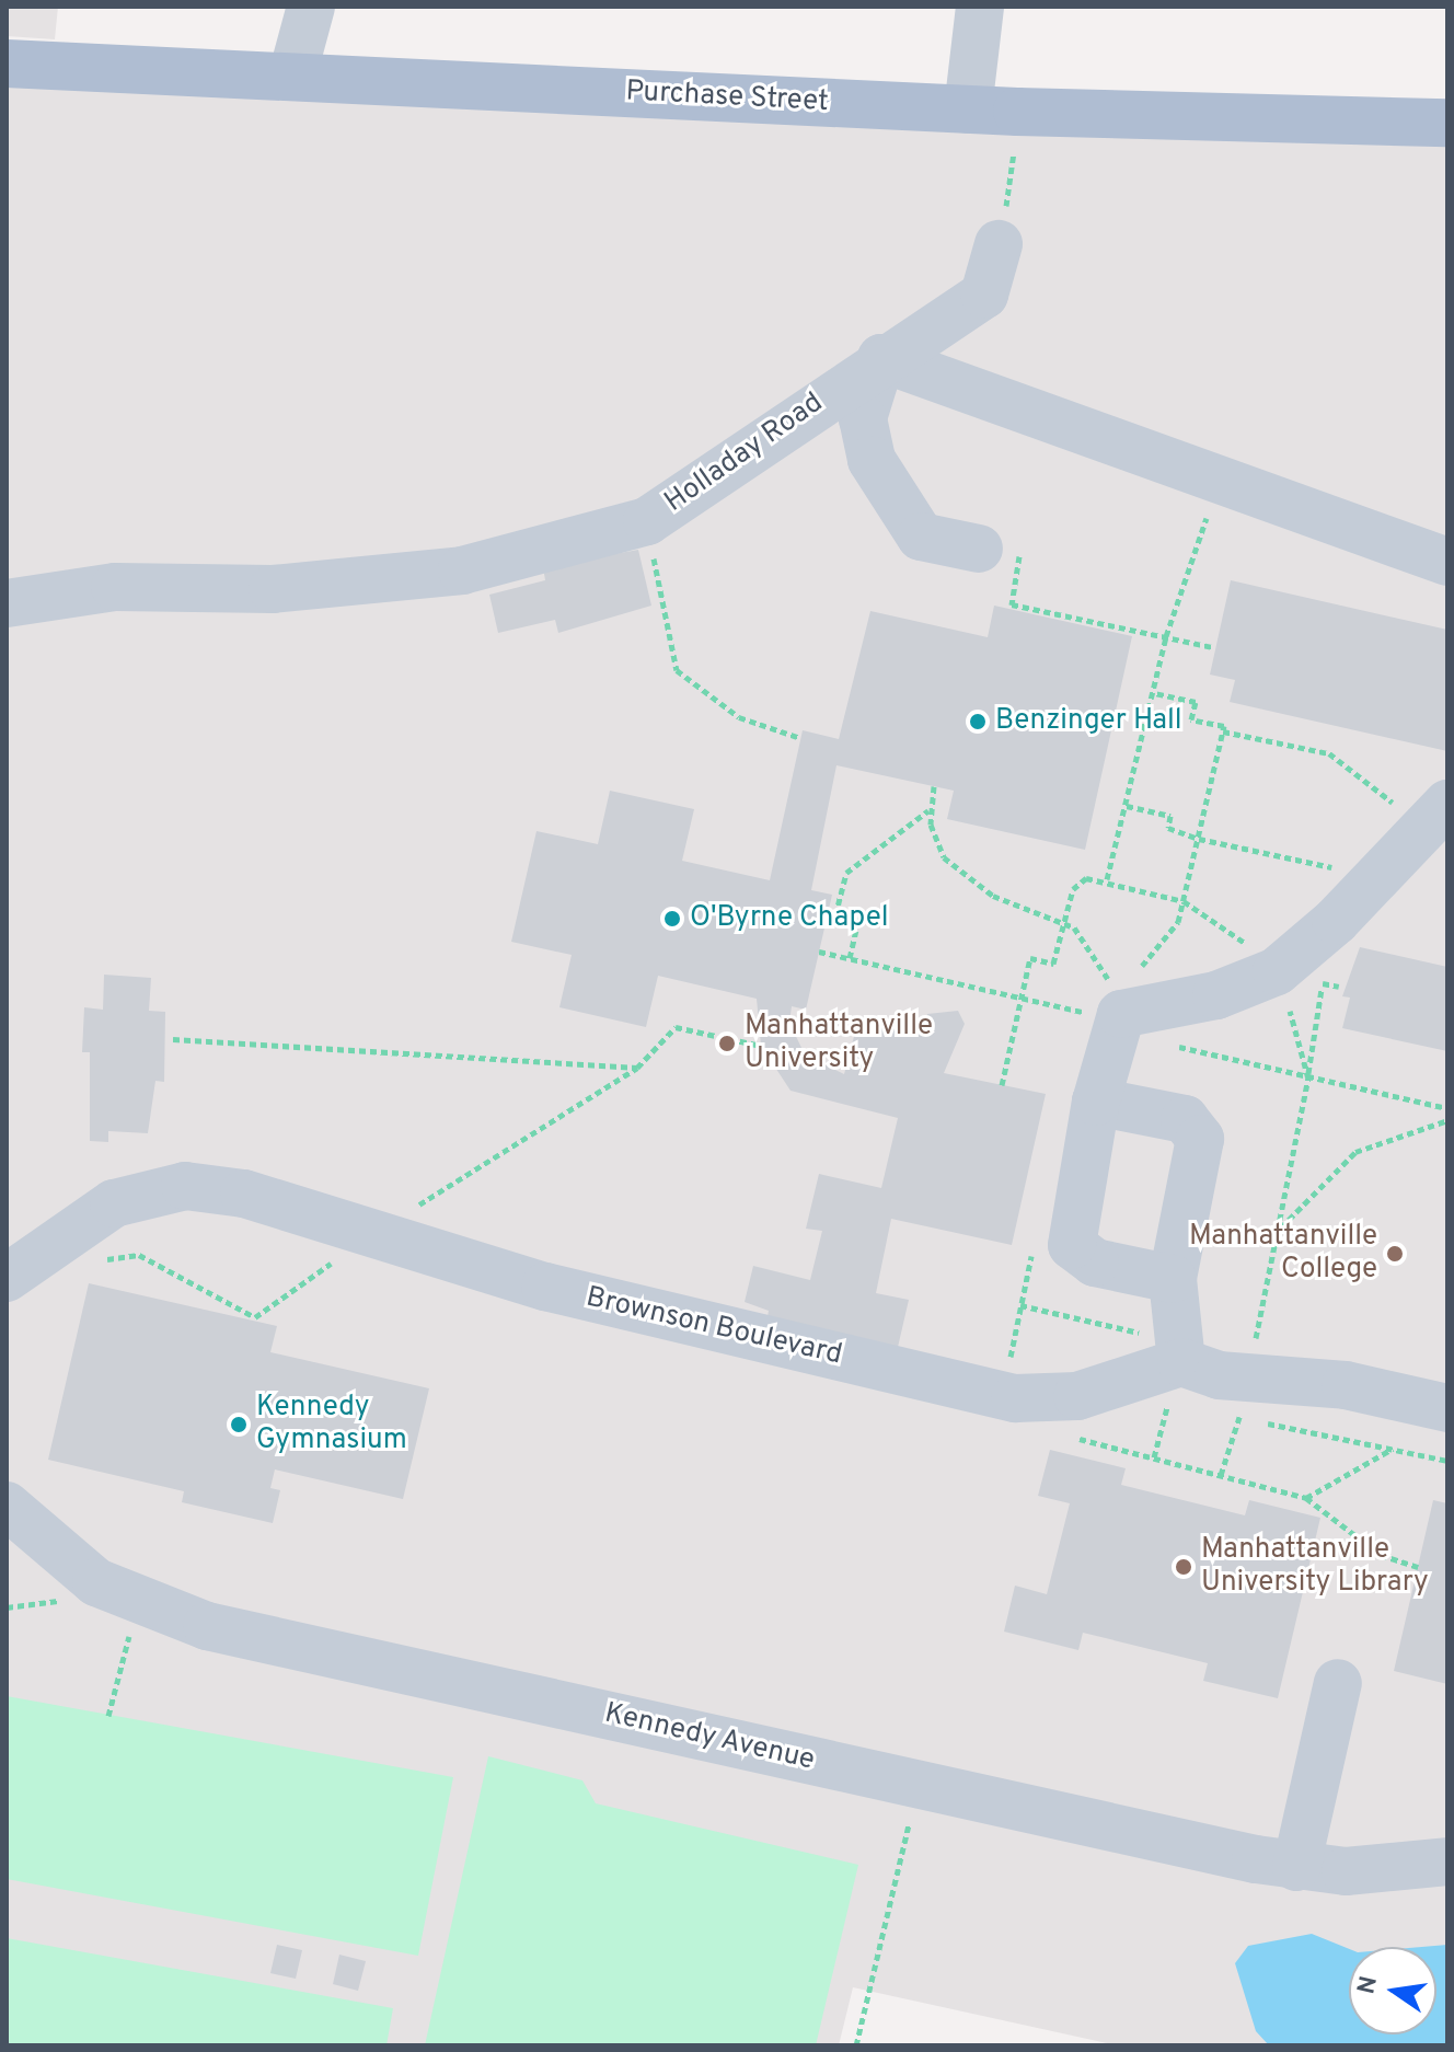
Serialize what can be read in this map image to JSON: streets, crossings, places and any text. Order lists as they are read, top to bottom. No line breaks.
{"streets":{"main road":["Purchase Street"],"street":["Holladay Road","Brownson Boulevard","Kennedy Avenue"]},"places":["Benzinger Hall","O'Byrne Chapel","Manhattanville University","Manhattanville College","Kennedy Gymnasium","Manhattanville University Library"],"north":"left"}
